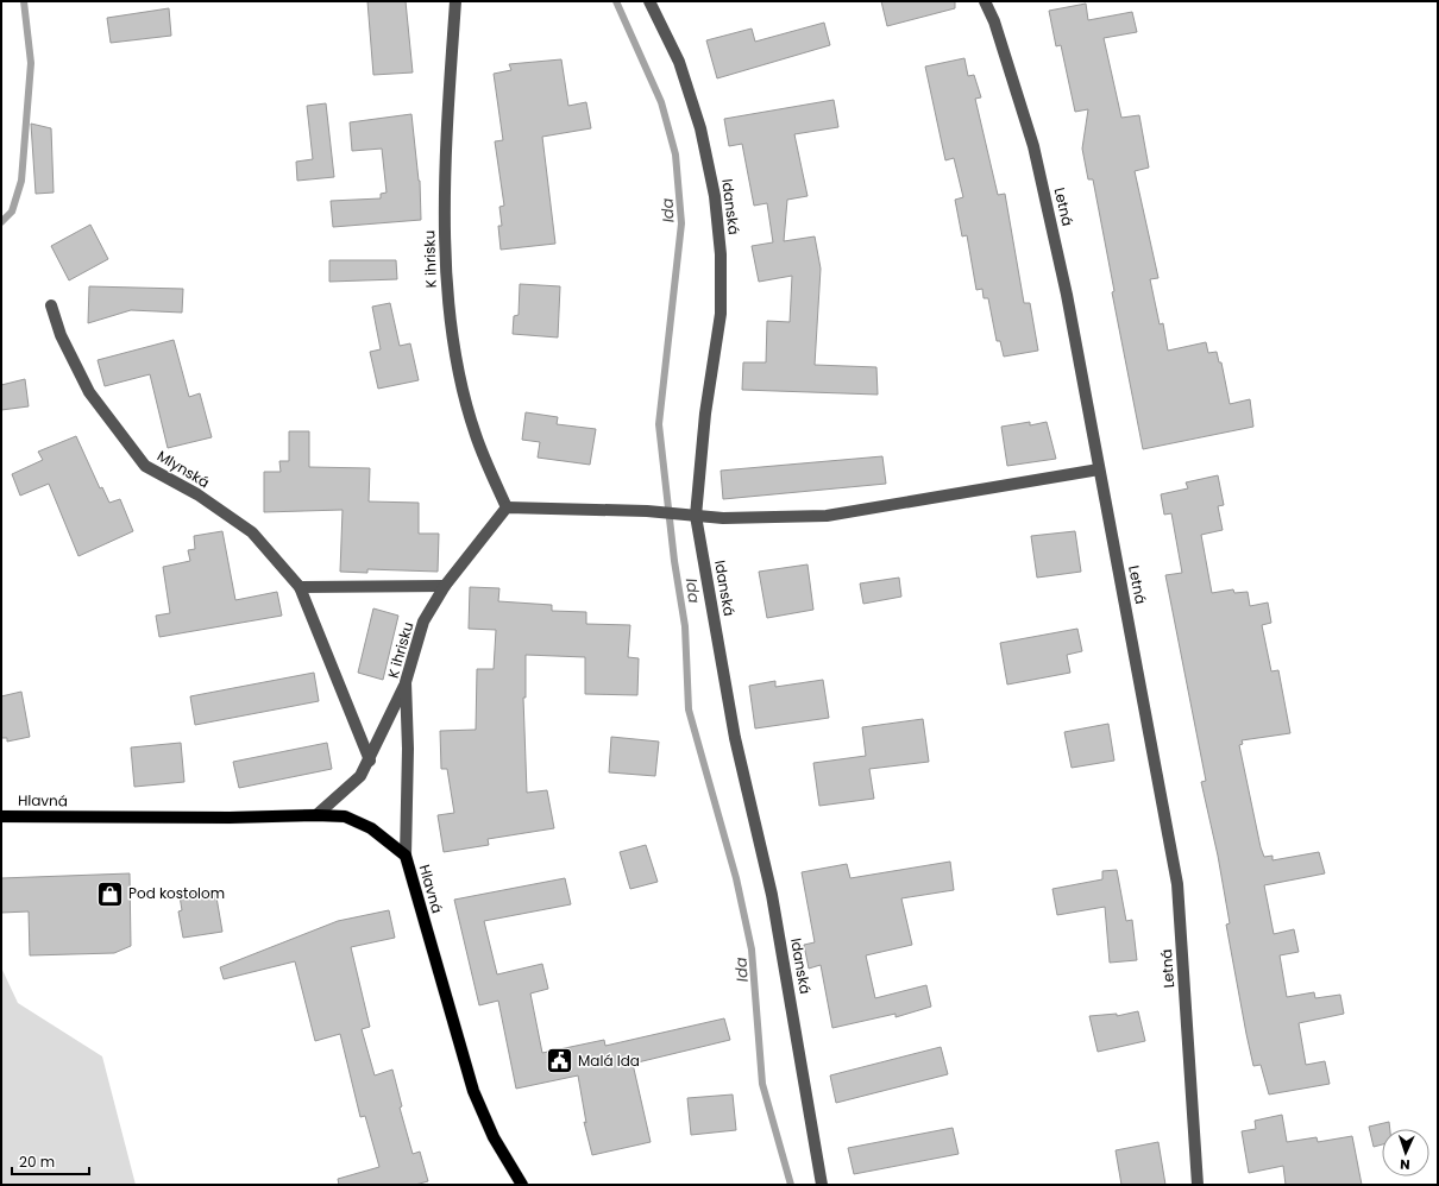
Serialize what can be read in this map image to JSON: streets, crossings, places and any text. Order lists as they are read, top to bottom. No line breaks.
{"streets":{"main road":["Hlavná"],"street":["Idanská","Letná","K ihrisku","Mlynská"]},"crossings":[["K ihrisku","Hlavná"]],"water":["Ida"],"places":{"shop":["Pod kostolom"],"public building":["Malá Ida"]},"scale_bar":"20 m","north":"bottom"}
